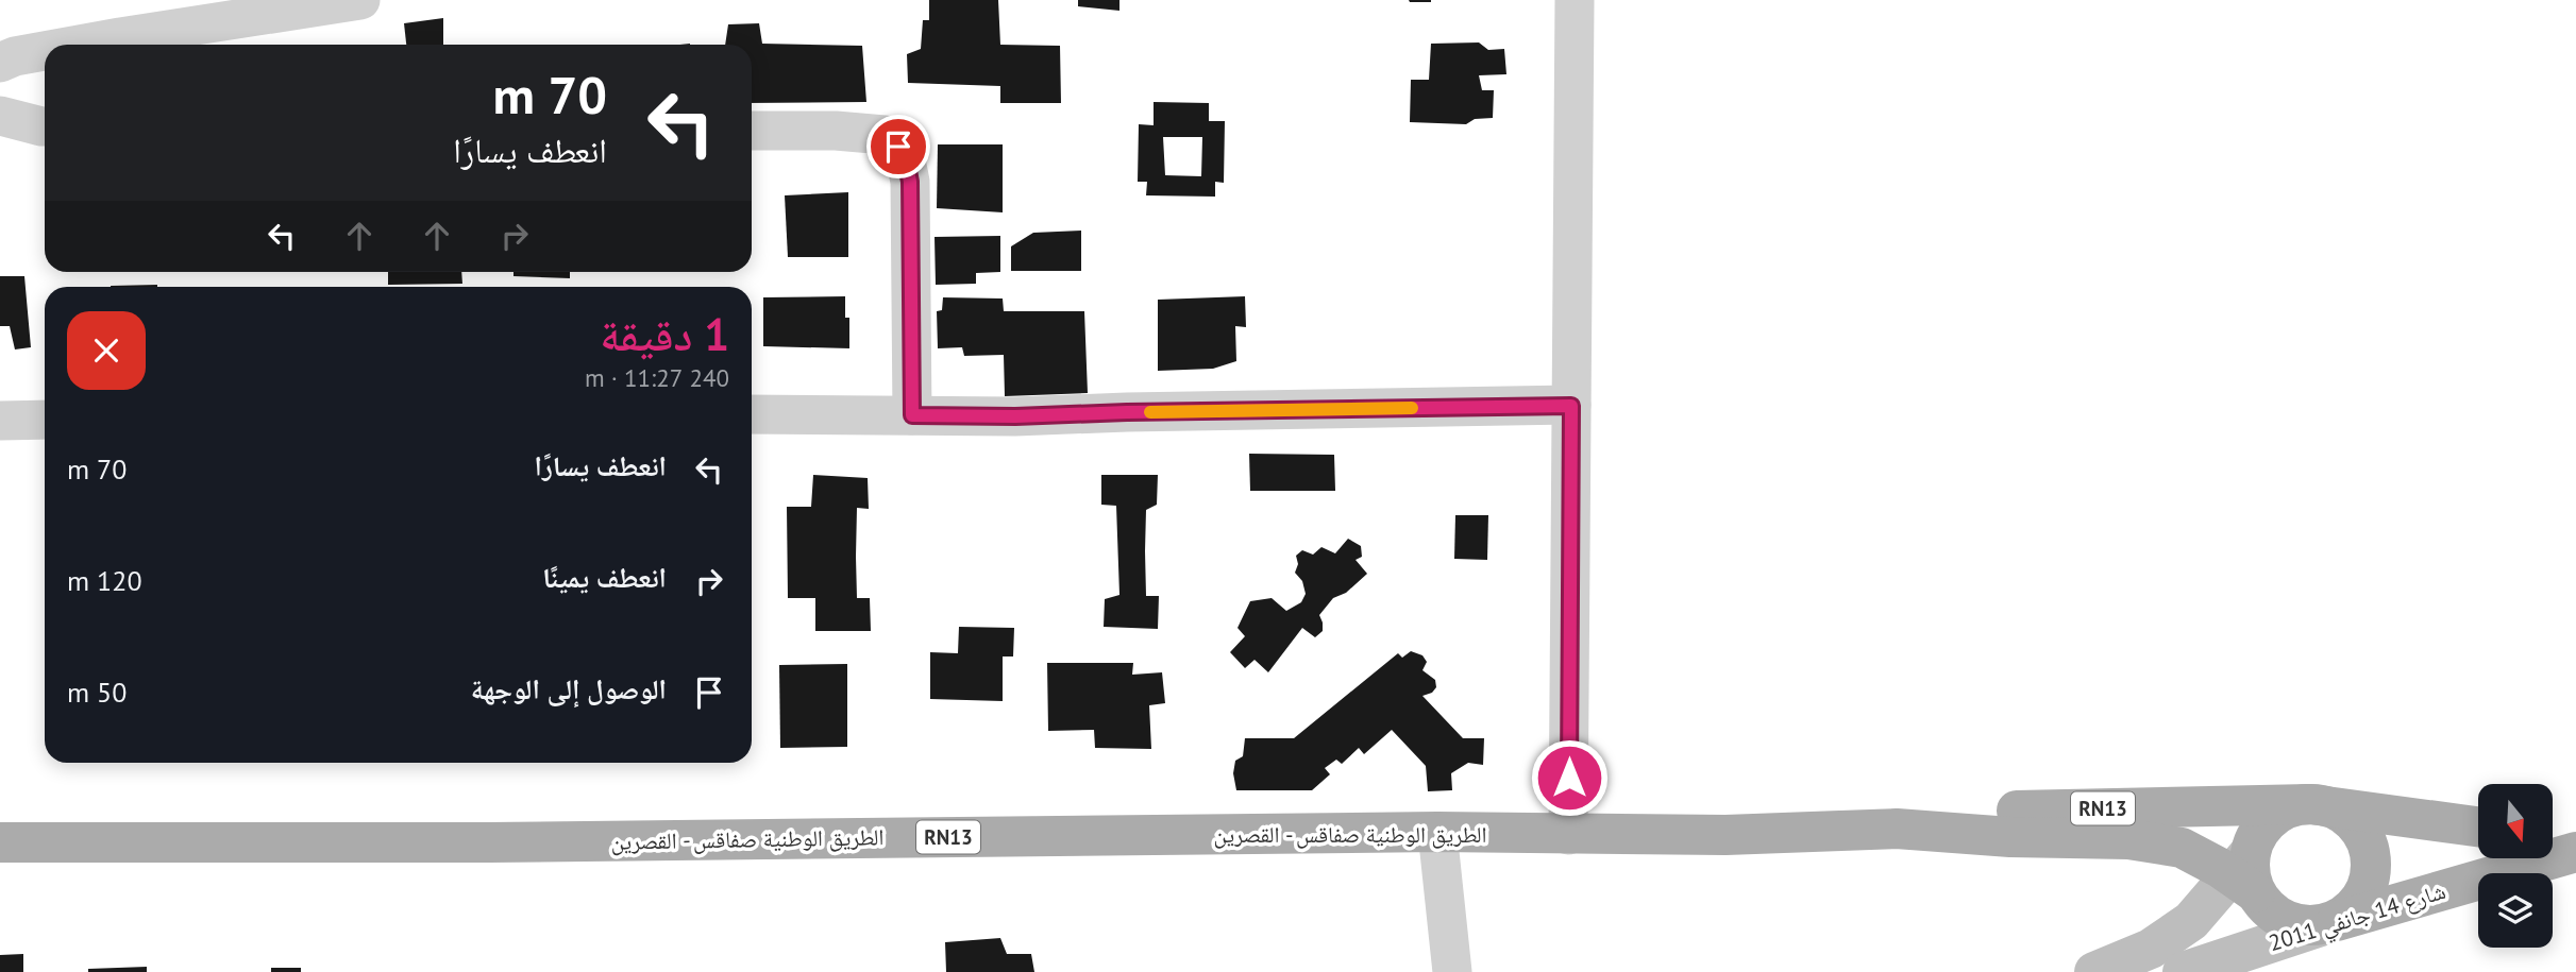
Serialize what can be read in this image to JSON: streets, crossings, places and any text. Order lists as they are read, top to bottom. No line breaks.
{"streets":{"main road":["RN13","الطريق الوطنية صفاقس - القصرين","شارع 14 جانفي 2011"]},"crossings":[["الطريق الوطنية صفاقس - القصرين","شارع 14 جانفي 2011"]],"north":"bottom","page":{"turn":["70 m","انعطف يسارًا"],"heading":["1 دقيقة","240 m · 11:27"],"list":[{"name":"انعطف يسارًا","value":"70 m"},{"name":"انعطف يمينًا","value":"120 m"},{"name":"الوصول إلى الوجهة","value":"50 m"}]}}
